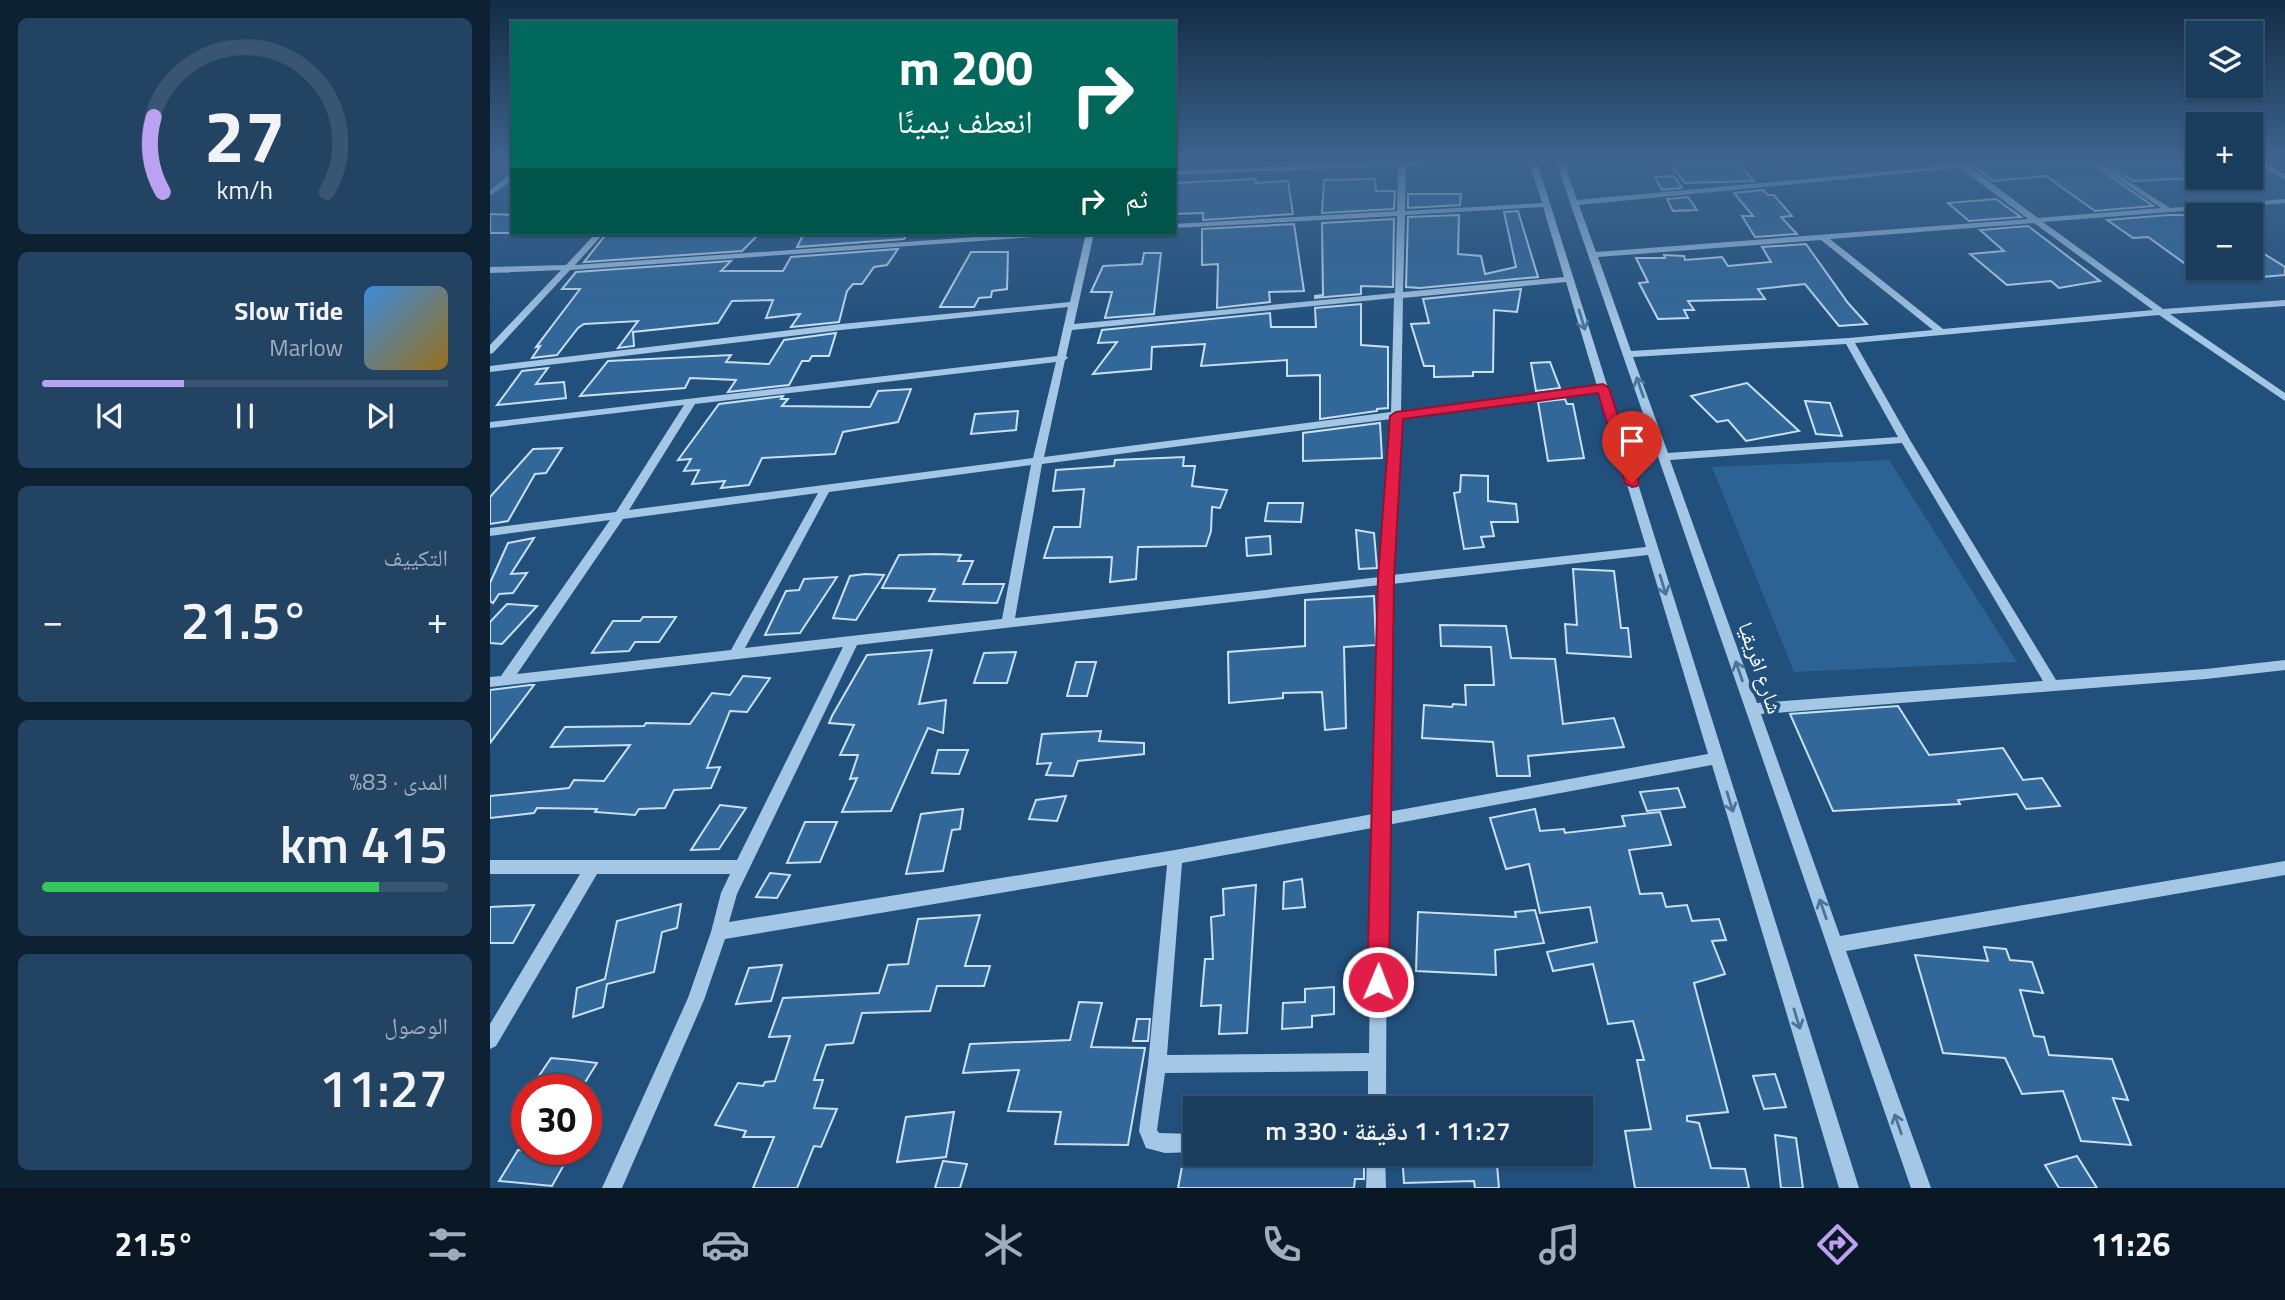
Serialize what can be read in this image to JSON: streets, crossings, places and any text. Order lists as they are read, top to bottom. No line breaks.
{"streets":{"street":["شارع افريقيا"]},"page":{"map_buttons":["+","−"],"turn":["200 m","انعطف يمينًا"],"then":"ثم","song":["Slow Tide","Marlow"],"tile":["التكييف",["المدى · 83%","415 km"],["الوصول","11:27"]],"heat":["−","21.5°","+"],"limit":"30","trip":"11:27 · 1 دقيقة · 330 m","tabs":["11:26","21.5°"],"gauge":["27","km/h"]}}
